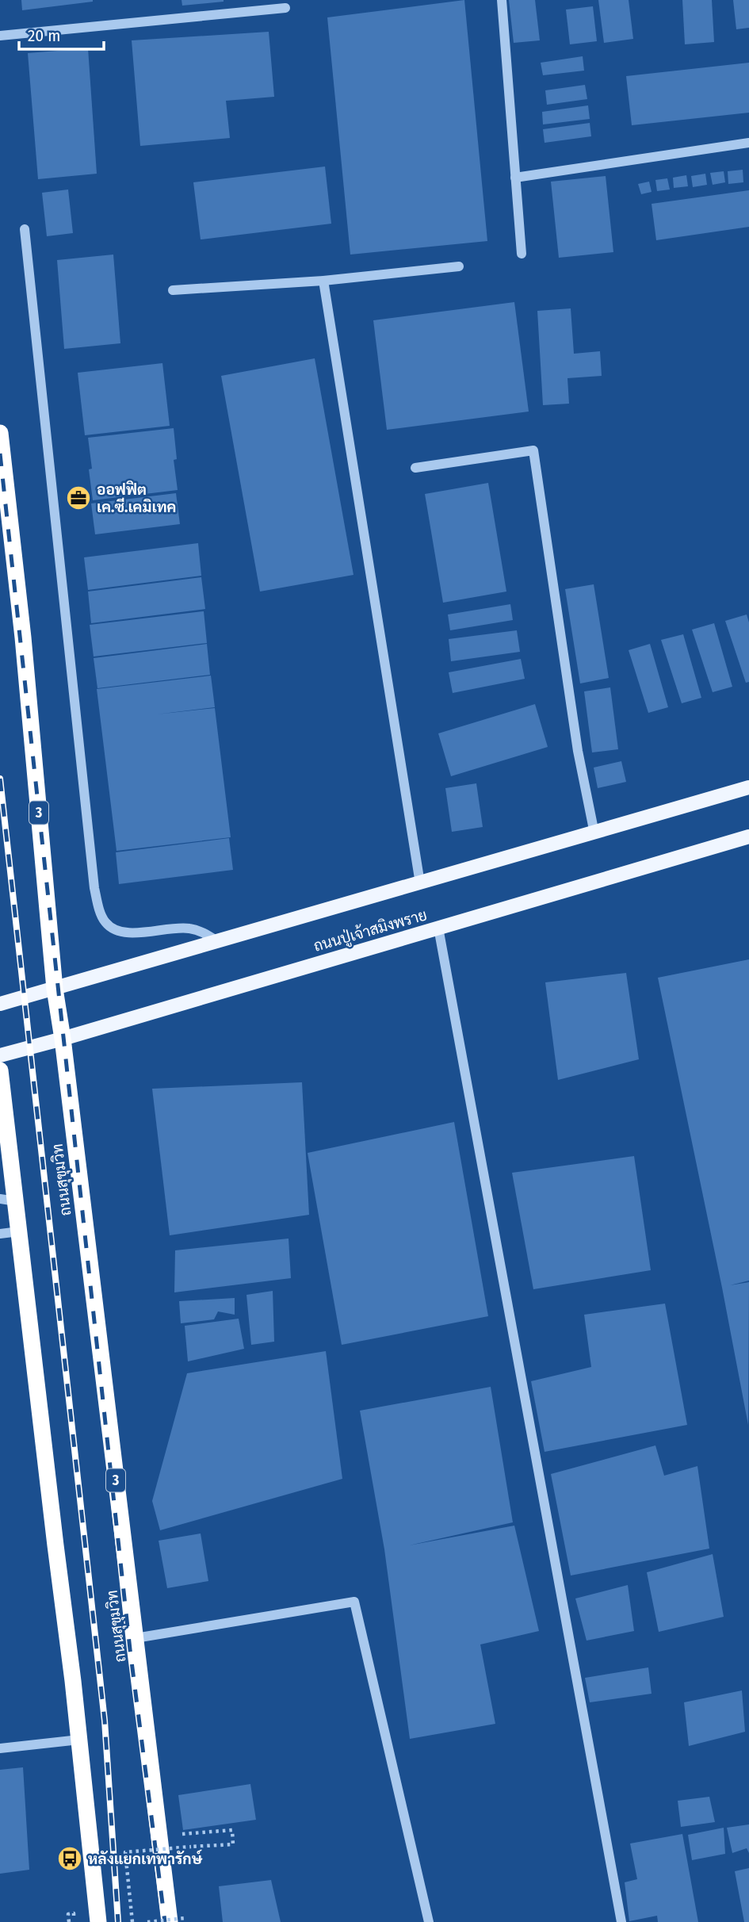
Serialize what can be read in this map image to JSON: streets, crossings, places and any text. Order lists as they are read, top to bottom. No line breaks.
{"streets":{"highway":["3","ถนนสุขุมวิท"],"main road":["ถนนปู่เจ้าสมิงพราย"]},"crossings":[["ถนนปู่เจ้าสมิงพราย","ถนนสุขุมวิท"]],"places":{"office":["ออฟฟิต เค.ซี.เคมิเทค"],"bus stop":["หลังแยกเทพารักษ์"]},"scale_bar":"20 m"}
